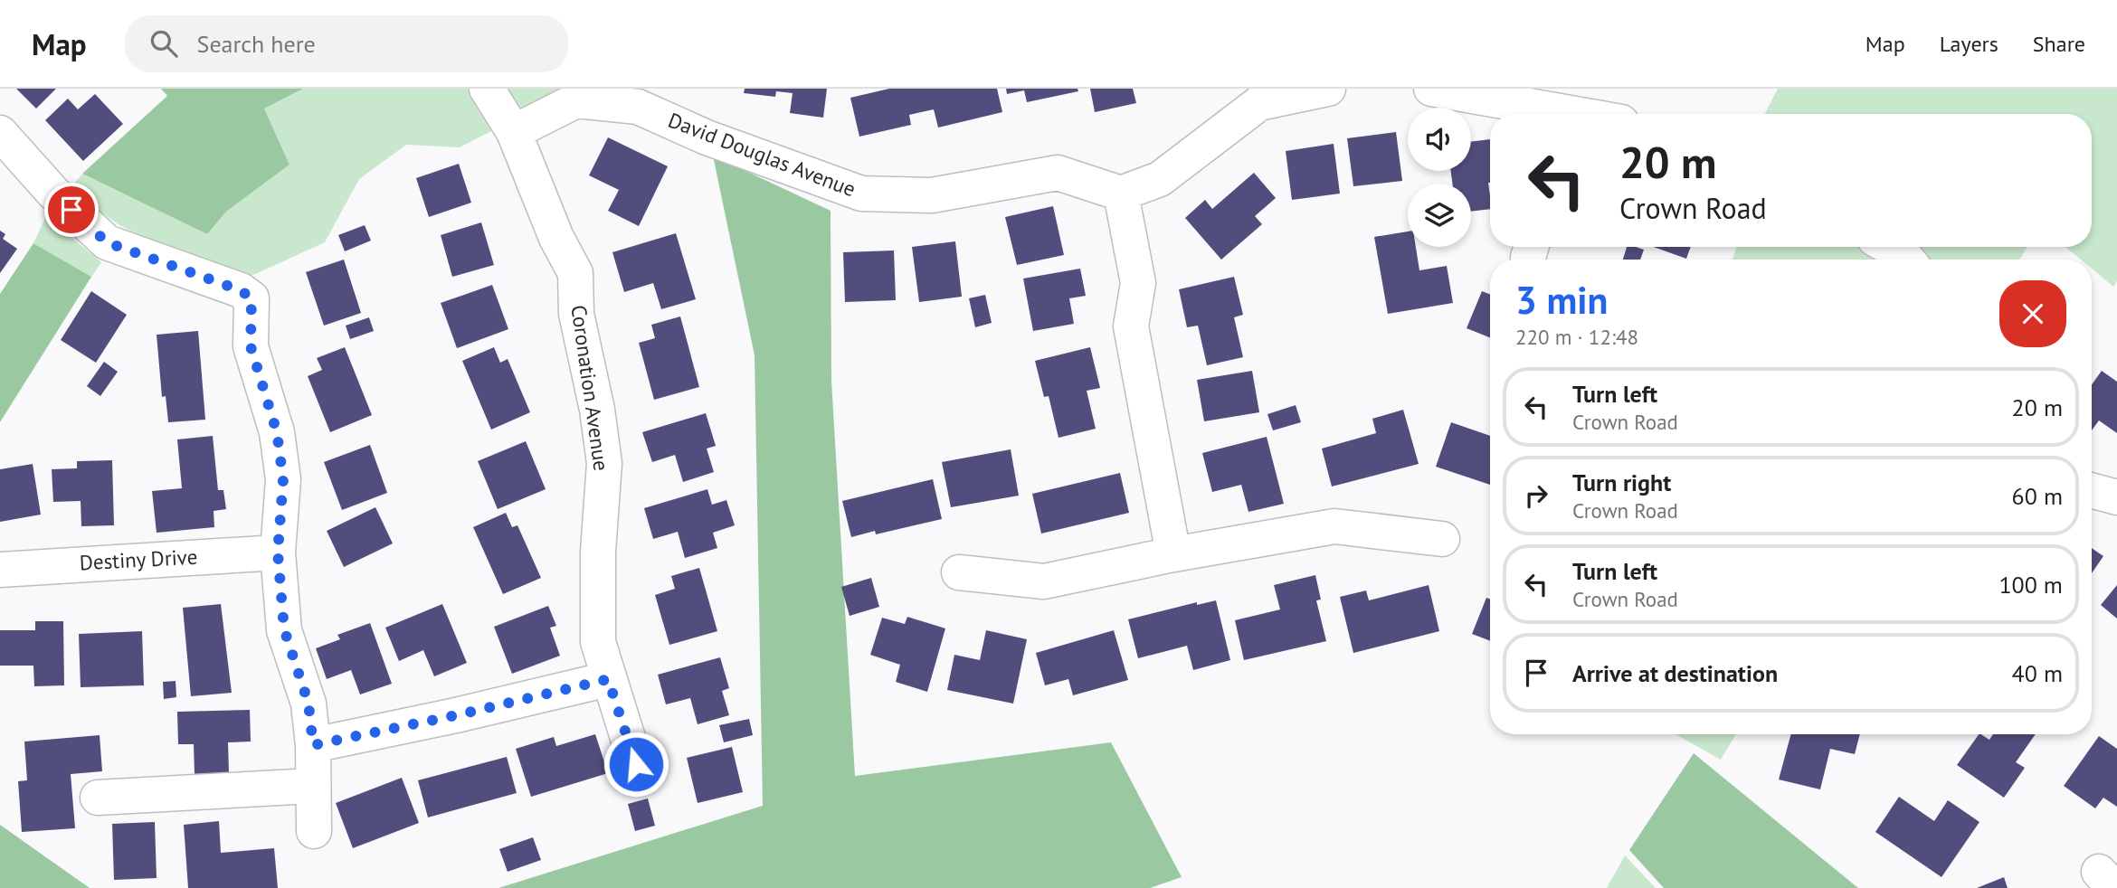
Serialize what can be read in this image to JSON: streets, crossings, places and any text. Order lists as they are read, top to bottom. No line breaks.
{"streets":{"street":["David Douglas Avenue","Coronation Avenue","Destiny Drive"]},"crossings":[["David Douglas Avenue","Coronation Avenue"]],"page":{"header":"Map","search":"Search here","nav":["Map","Layers","Share"],"turn":["20 m","Crown Road"],"heading":["3 min","220 m · 12:48"],"list":[{"name":"Turn left","note":"Crown Road","value":"20 m"},{"name":"Turn right","note":"Crown Road","value":"60 m"},{"name":"Turn left","note":"Crown Road","value":"100 m"},{"name":"Arrive at destination","value":"40 m"}]}}
